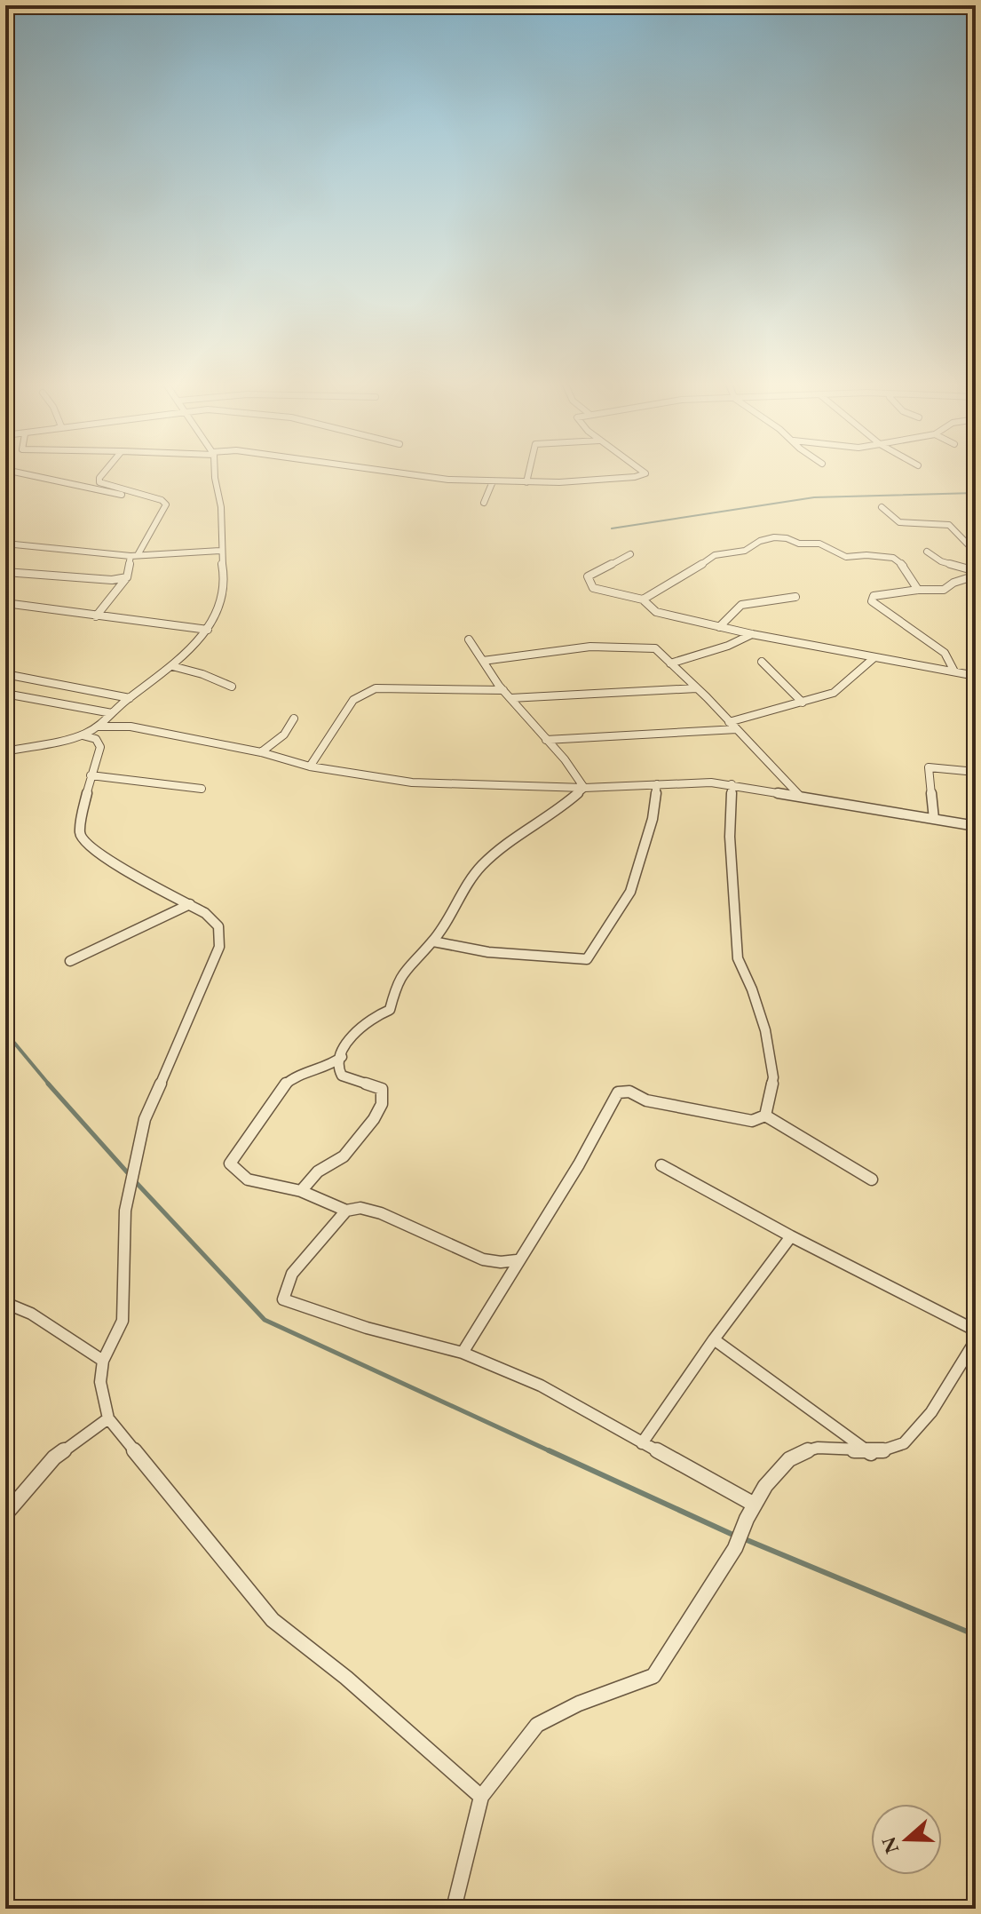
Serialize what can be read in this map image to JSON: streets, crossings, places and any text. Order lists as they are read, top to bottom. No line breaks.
{"north":"left"}
